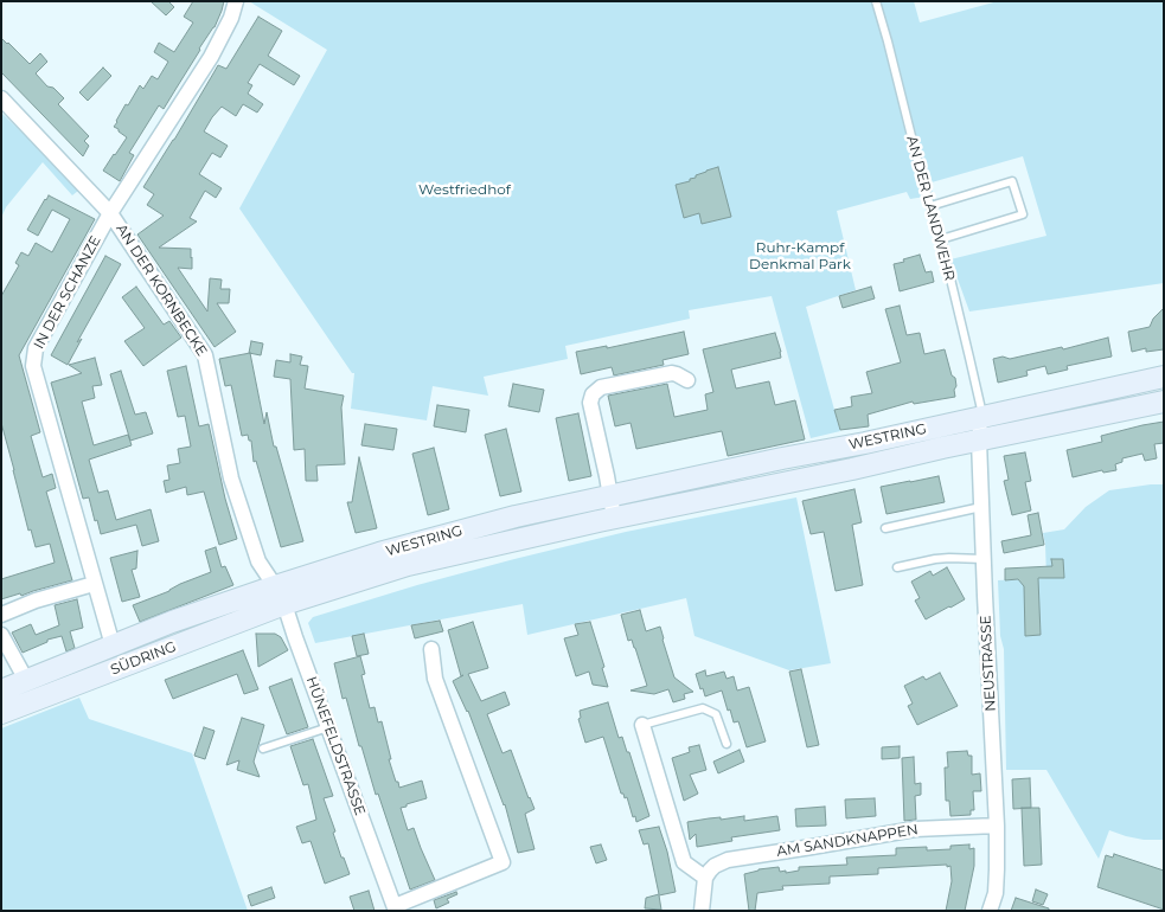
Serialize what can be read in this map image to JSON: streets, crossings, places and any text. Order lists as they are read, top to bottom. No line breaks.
{"streets":{"main road":["WESTRING","SÜDRING"],"street":["AN DER KORNBECKE","IN DER SCHANZE","NEUSTRASSE","HÜNEFELDSTRASSE","AM SANDKNAPPEN"],"lane":["AN DER LANDWEHR"]},"crossings":[["AN DER LANDWEHR","WESTRING"],["AN DER LANDWEHR","NEUSTRASSE"],["AN DER KORNBECKE","IN DER SCHANZE"],["AN DER KORNBECKE","WESTRING"],["AN DER KORNBECKE","SÜDRING"],["AN DER KORNBECKE","HÜNEFELDSTRASSE"],["IN DER SCHANZE","SÜDRING"],["WESTRING","SÜDRING"],["WESTRING","NEUSTRASSE"],["WESTRING","HÜNEFELDSTRASSE"],["SÜDRING","HÜNEFELDSTRASSE"],["NEUSTRASSE","AM SANDKNAPPEN"]],"parks":["Westfriedhof","Ruhr-Kampf Denkmal Park"]}
